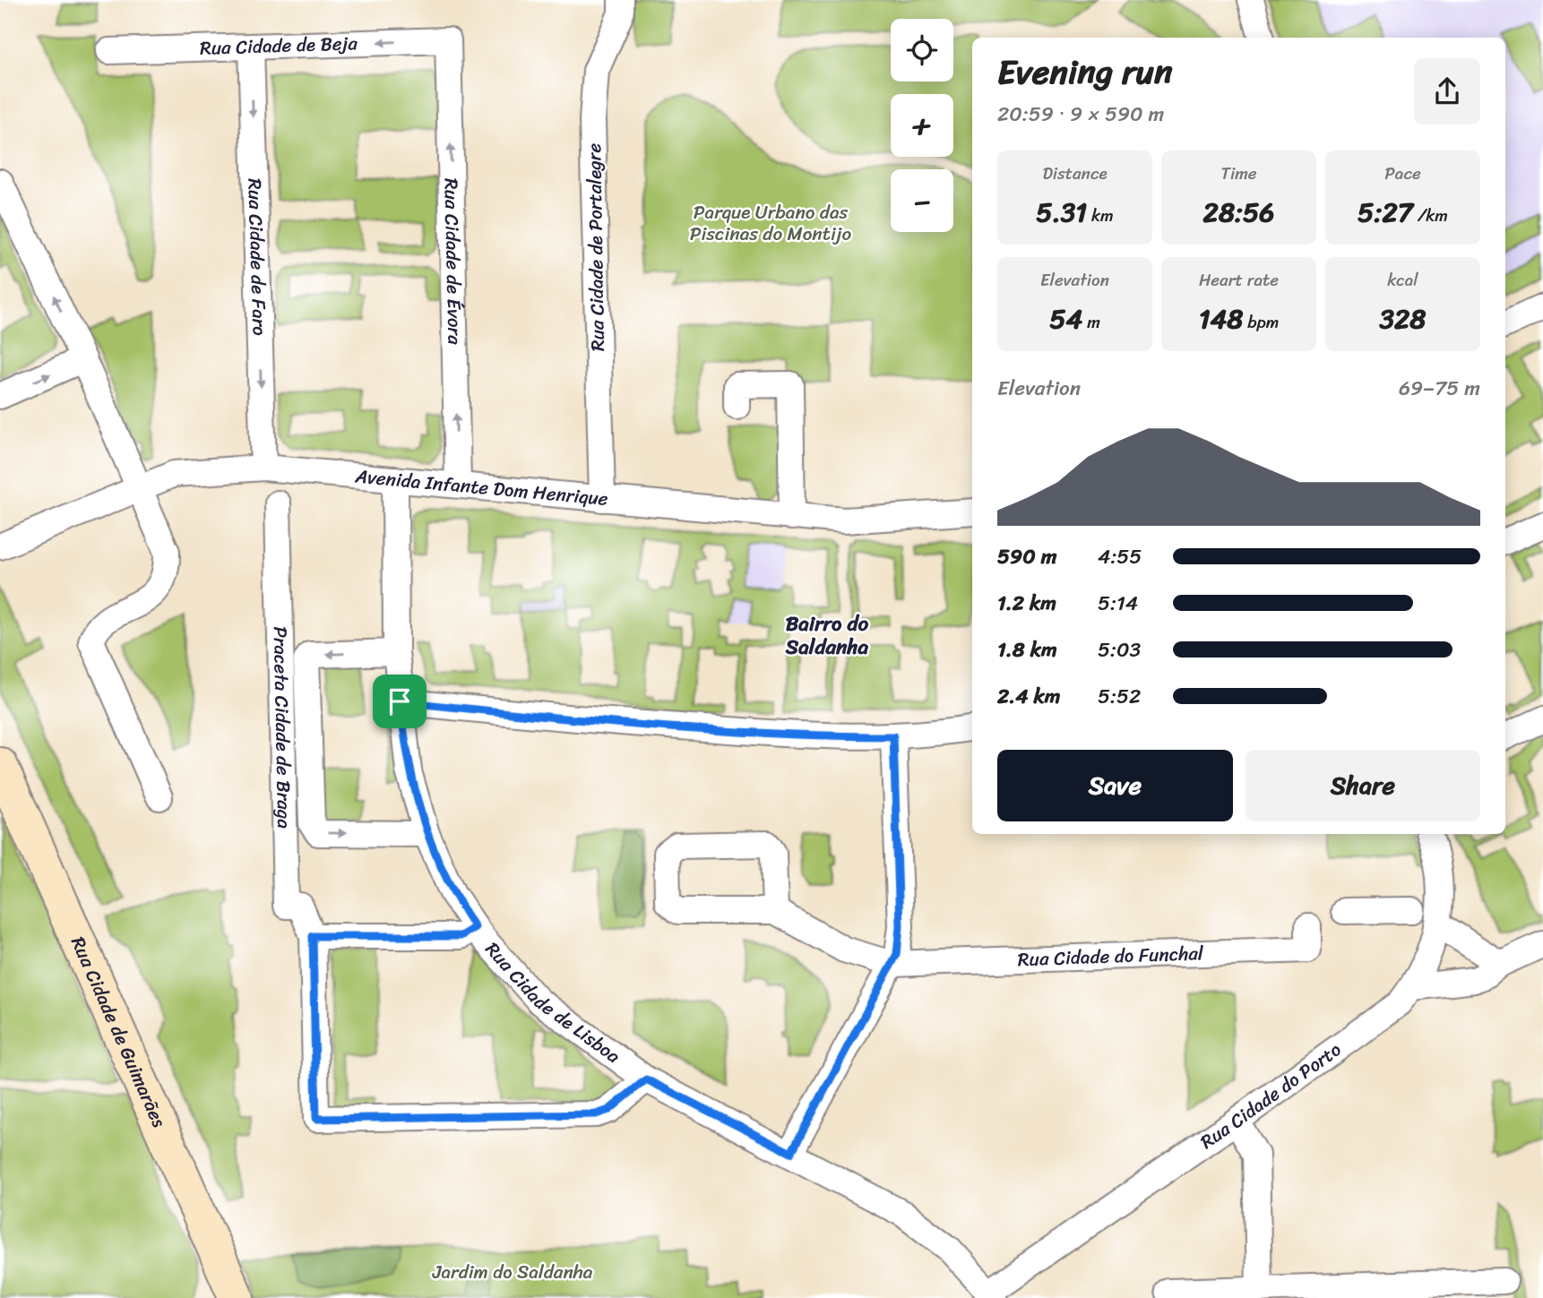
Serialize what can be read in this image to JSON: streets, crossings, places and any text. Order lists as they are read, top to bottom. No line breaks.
{"streets":{"main road":["Rua Cidade de Guimarães"],"street":["Rua Cidade de Beja","Rua Cidade de Portalegre","Rua Cidade de Faro","Rua Cidade de Évora","Avenida Infante Dom Henrique","Praceta Cidade de Braga","Rua Cidade do Funchal","Rua Cidade de Lisboa","Rua Cidade do Porto"]},"crossings":[["Rua Cidade de Beja","Rua Cidade de Faro"],["Rua Cidade de Beja","Rua Cidade de Évora"],["Rua Cidade de Portalegre","Avenida Infante Dom Henrique"],["Rua Cidade de Faro","Avenida Infante Dom Henrique"],["Rua Cidade de Évora","Avenida Infante Dom Henrique"],["Avenida Infante Dom Henrique","Rua Cidade de Lisboa"],["Praceta Cidade de Braga","Rua Cidade de Lisboa"],["Rua Cidade de Lisboa","Rua Cidade do Porto"]],"one_way":["Rua Cidade de Beja","Rua Cidade de Évora"],"districts":["Bairro do Saldanha"],"parks":["Parque Urbano das Piscinas do Montijo","Jardim do Saldanha"],"page":{"map_buttons":["+","−"],"heading":["Evening run","20:59 · 9 × 590 m"],"stats":[["Distance","5.31 km"],["Time","28:56"],["Pace","5:27 /km"],["Elevation","54 m"],["Heart rate","148 bpm"],["kcal","328"]],"chart":["Elevation","69–75 m"],"list":[{"name":"590 m","note":"4:55"},{"name":"1.2 km","note":"5:14"},{"name":"1.8 km","note":"5:03"},{"name":"2.4 km","note":"5:52"}],"buttons":["Save","Share"]}}
